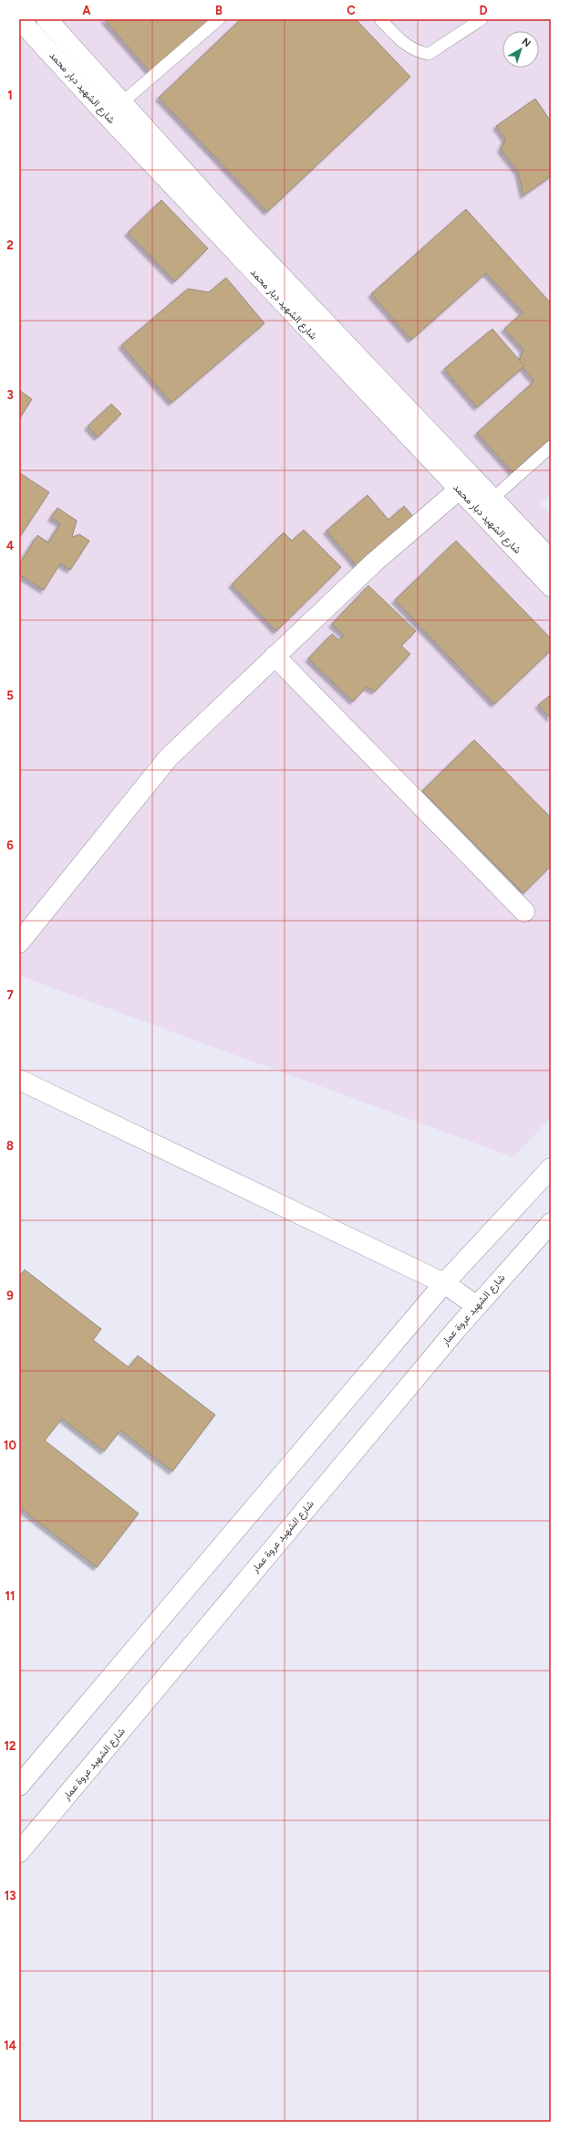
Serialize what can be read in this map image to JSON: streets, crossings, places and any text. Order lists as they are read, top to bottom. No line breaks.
{"streets":{"street":["شارع الشهيد دبار محمد","شارع الشهيد عروة عمار"]},"north":"top right","grid":{"columns":["A","B","C","D"],"rows":["1","2","3","4","5","6","7","8","9","10","11","12","13","14"]}}
